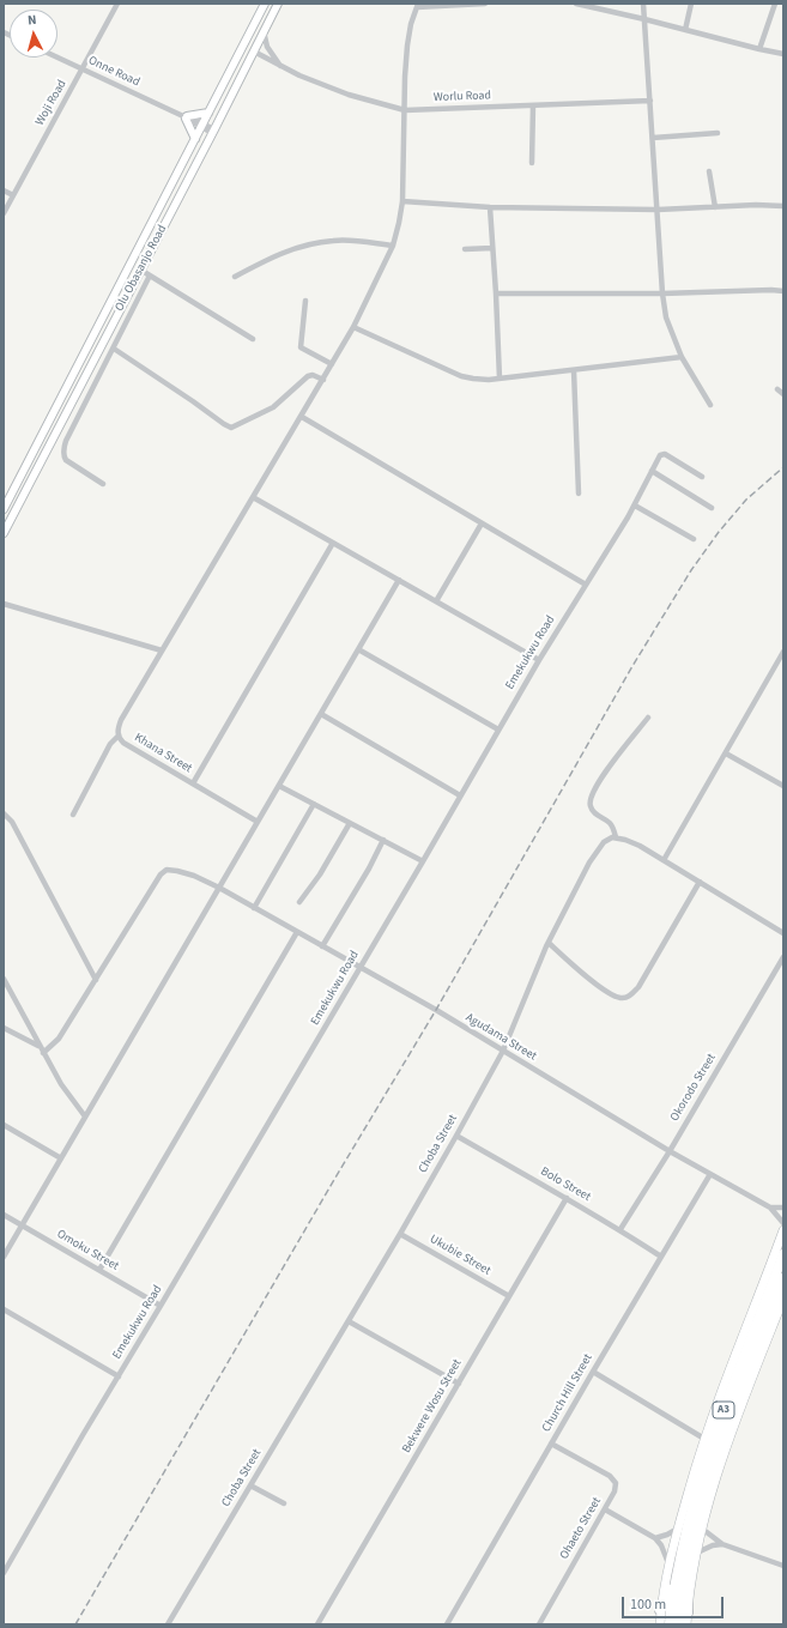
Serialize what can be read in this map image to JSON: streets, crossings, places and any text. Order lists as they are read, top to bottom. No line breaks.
{"streets":{"highway":["A3"],"main road":["Olu Obasanjo Road"],"street":["Onne Road","Worlu Road","Woji Road","Emekukwu Road","Khana Street","Agudama Street","Okorodo Street","Choba Street","Bolo Street","Omoku Street","Ukubie Street","Church Hill Street","Bekwere Wosu Street","Ohaeto Street"]},"crossings":[["Onne Road","Woji Road"],["Onne Road","Olu Obasanjo Road"],["Worlu Road","Olu Obasanjo Road"],["Worlu Road","Khana Street"],["Emekukwu Road","Agudama Street"],["Emekukwu Road","Omoku Street"],["Agudama Street","Okorodo Street"],["Agudama Street","Choba Street"],["Agudama Street","Church Hill Street"],["Okorodo Street","Bolo Street"],["Choba Street","Bolo Street"],["Choba Street","Ukubie Street"],["Bolo Street","Church Hill Street"],["Bolo Street","Bekwere Wosu Street"],["Ukubie Street","Bekwere Wosu Street"],["Church Hill Street","Ohaeto Street"]],"scale_bar":"100 m","north":"top"}
